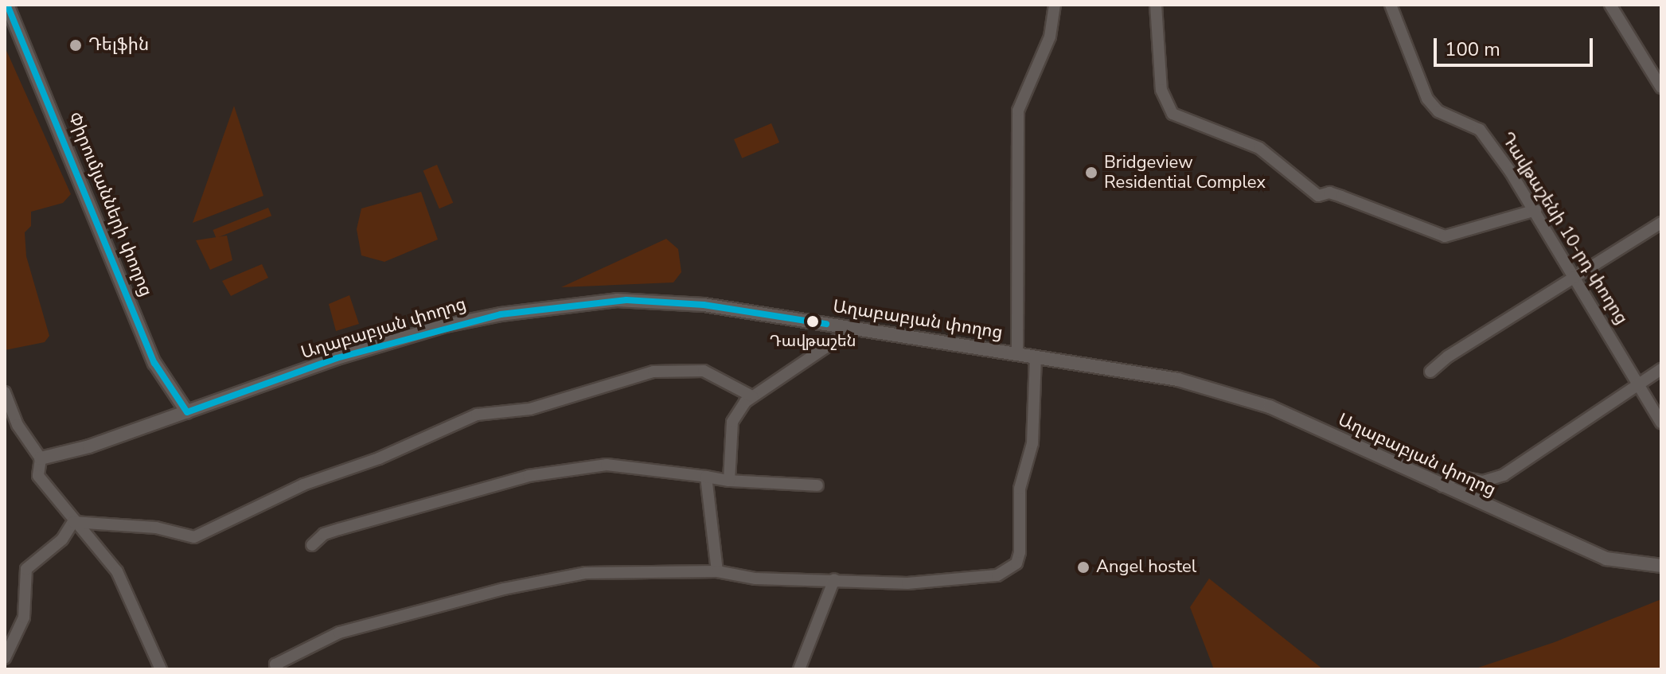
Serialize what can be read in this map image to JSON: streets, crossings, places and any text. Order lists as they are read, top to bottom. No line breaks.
{"streets":{"street":["Փիրումյանների փողոց","Դավթաշենի 10-րդ փողոց","Աղաբաբյան փողոց"]},"crossings":[["Փիրումյանների փողոց","Աղաբաբյան փողոց"]],"places":["Դելֆին","Bridgeview Residential Complex","Դավթաշեն","Angel hostel"],"scale_bar":"100 m"}
